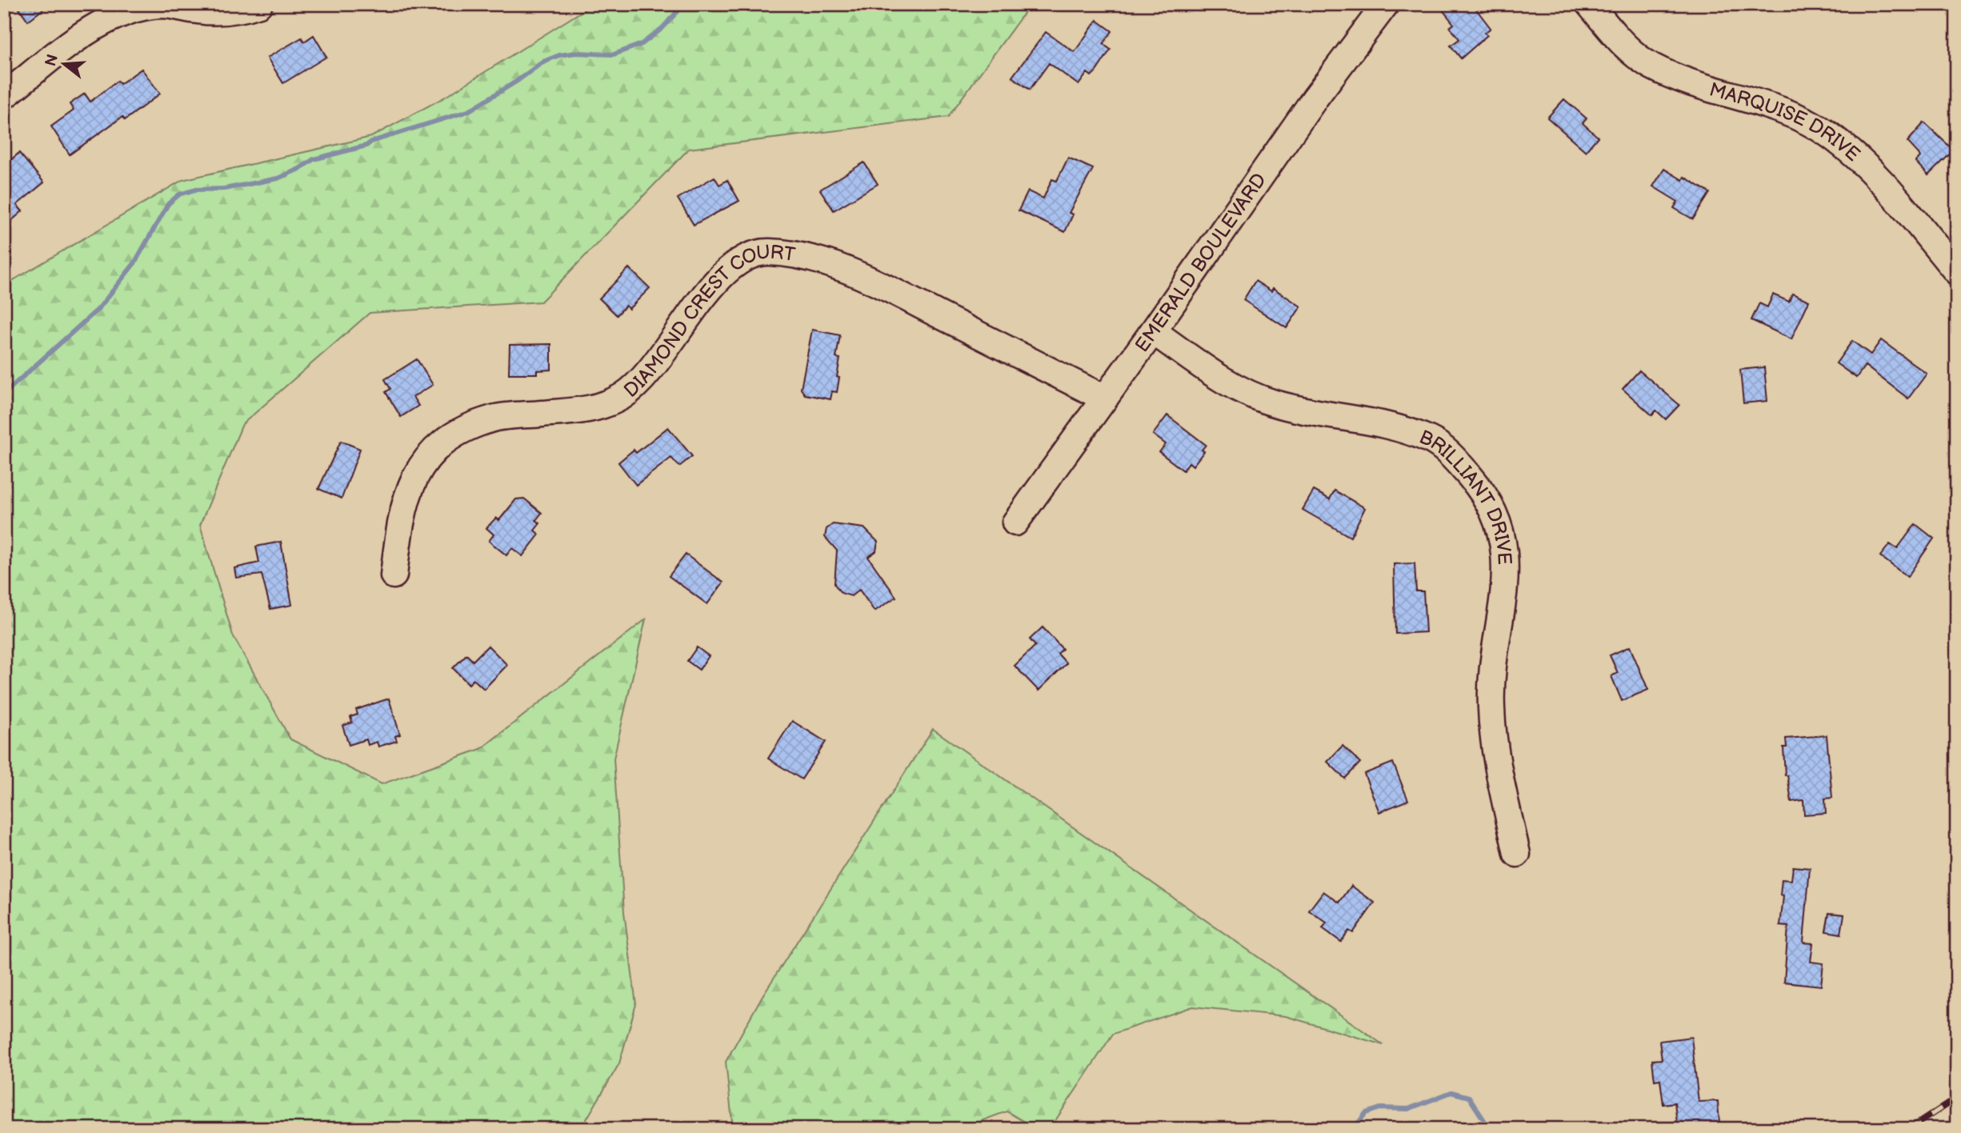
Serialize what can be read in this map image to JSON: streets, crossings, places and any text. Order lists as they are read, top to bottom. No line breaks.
{"streets":{"street":["MARQUISE DRIVE","EMERALD BOULEVARD","DIAMOND CREST COURT","BRILLIANT DRIVE"]},"crossings":[["EMERALD BOULEVARD","DIAMOND CREST COURT"],["EMERALD BOULEVARD","BRILLIANT DRIVE"]],"north":"left"}
